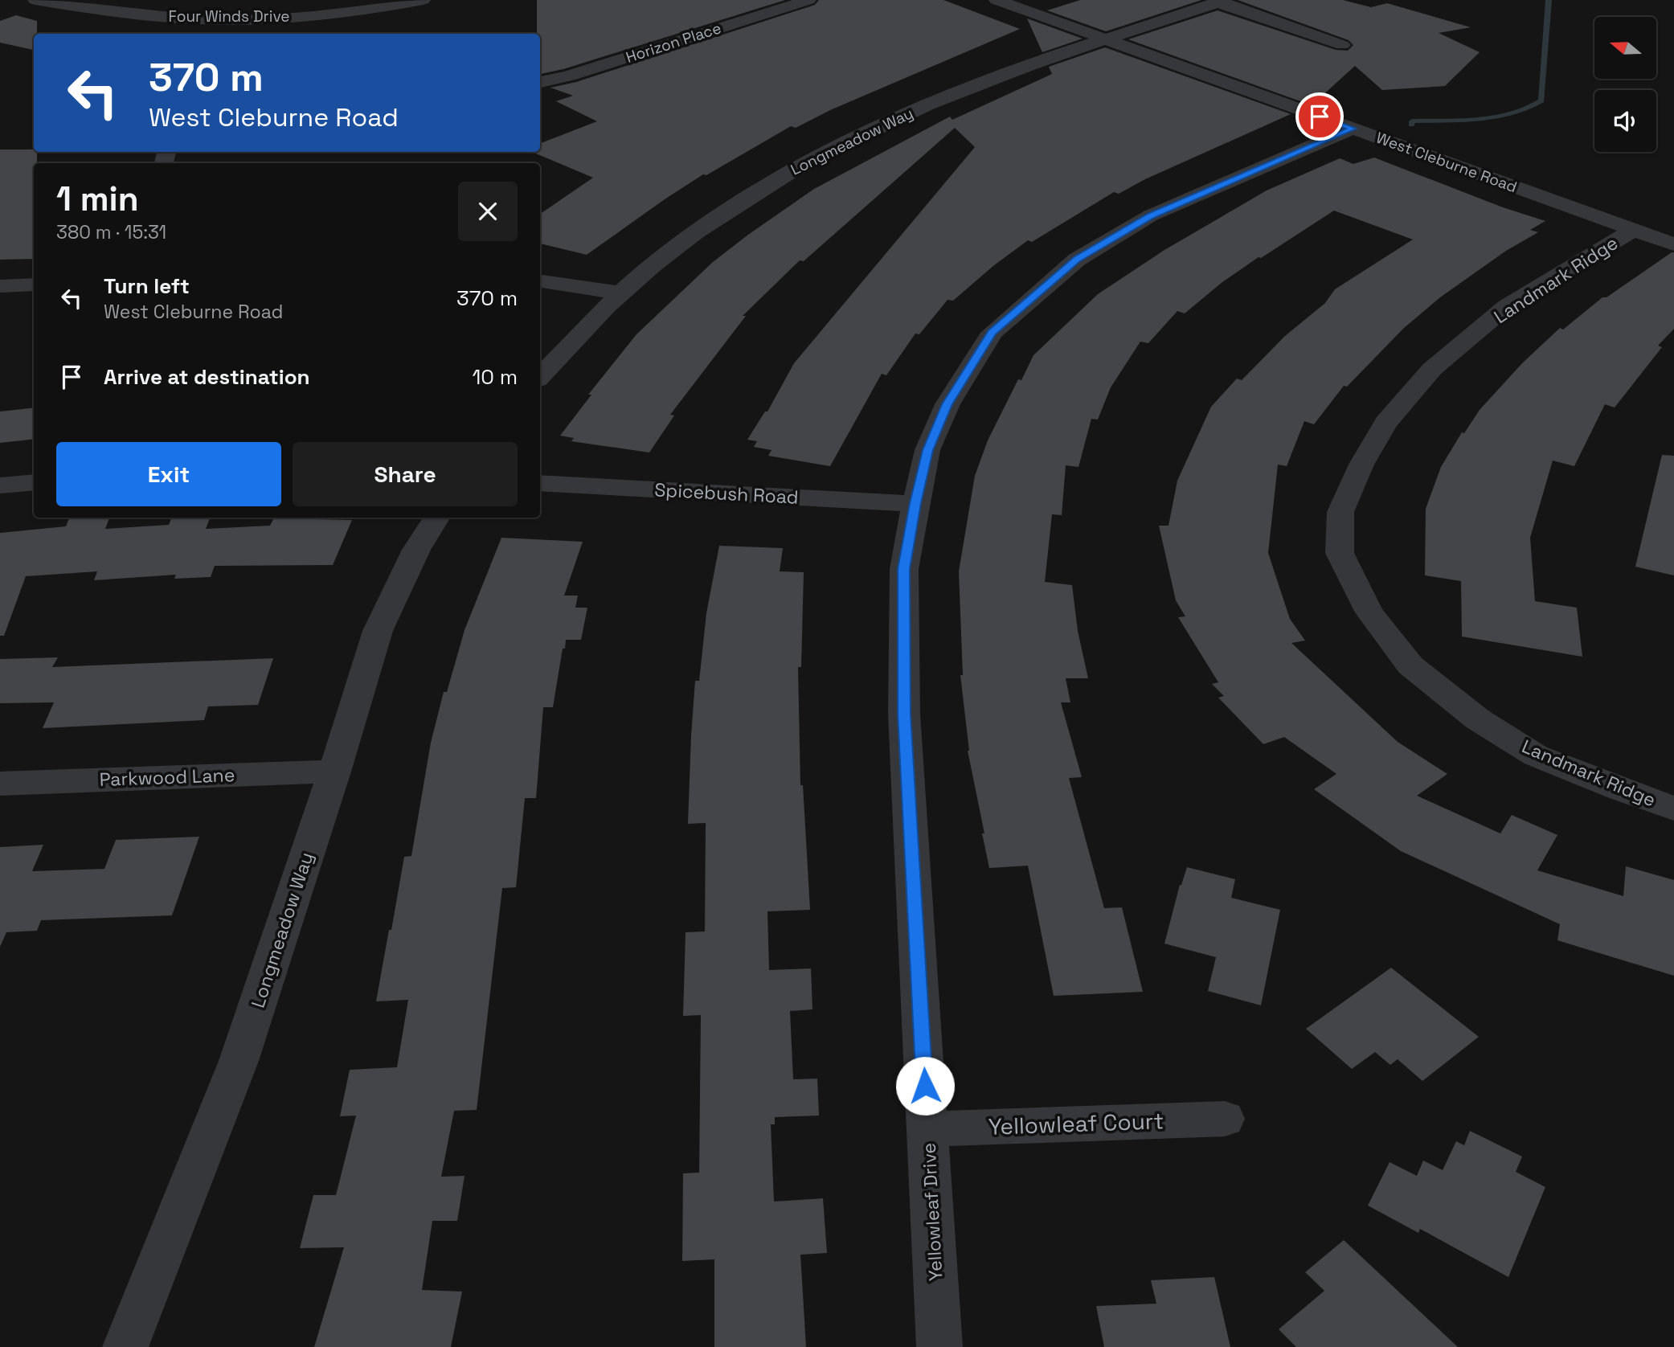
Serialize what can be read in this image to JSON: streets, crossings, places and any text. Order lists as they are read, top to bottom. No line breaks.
{"streets":{"street":["Four Winds Drive","Horizon Place","Longmeadow Way","West Cleburne Road","Landmark Ridge","Spicebush Road","Parkwood Lane","Yellowleaf Court","Yellowleaf Drive"]},"crossings":[["Longmeadow Way","West Cleburne Road"],["Longmeadow Way","Parkwood Lane"],["West Cleburne Road","Landmark Ridge"],["West Cleburne Road","Yellowleaf Drive"],["Spicebush Road","Yellowleaf Drive"],["Yellowleaf Court","Yellowleaf Drive"]],"north":"left","page":{"turn":["370 m","West Cleburne Road"],"heading":["1 min","380 m · 15:31"],"list":[{"name":"Turn left","note":"West Cleburne Road","value":"370 m"},{"name":"Arrive at destination","value":"10 m"}],"buttons":["Exit","Share"]}}
